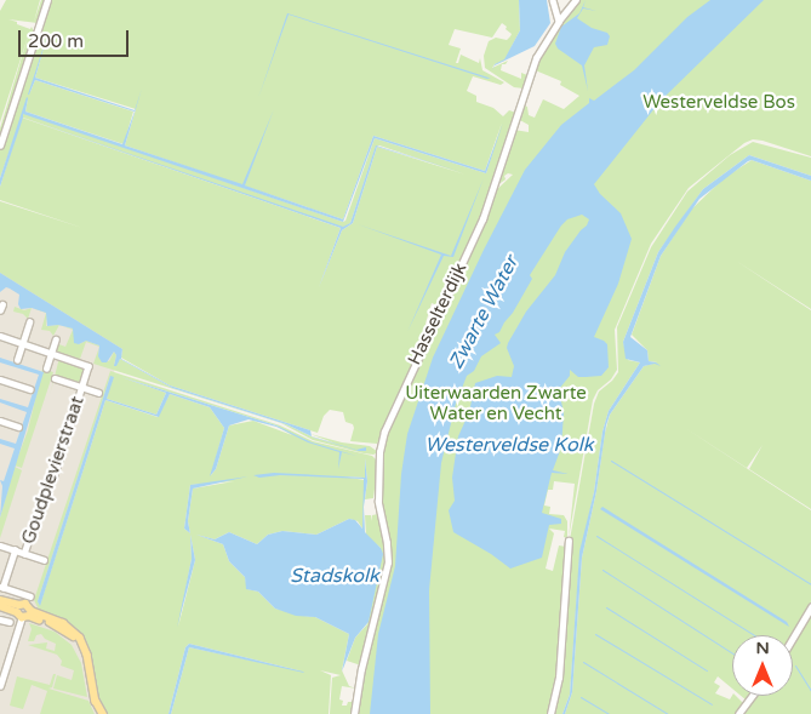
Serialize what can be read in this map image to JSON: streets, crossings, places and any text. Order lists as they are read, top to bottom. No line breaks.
{"streets":{"street":["Hasselterdijk","Goudplevierstraat"]},"water":["Zwarte Water","Westerveldse Kolk","Stadskolk"],"parks":["Westerveldse Bos","Uiterwaarden Zwarte Water en Vecht"],"scale_bar":"200 m","north":"top"}
